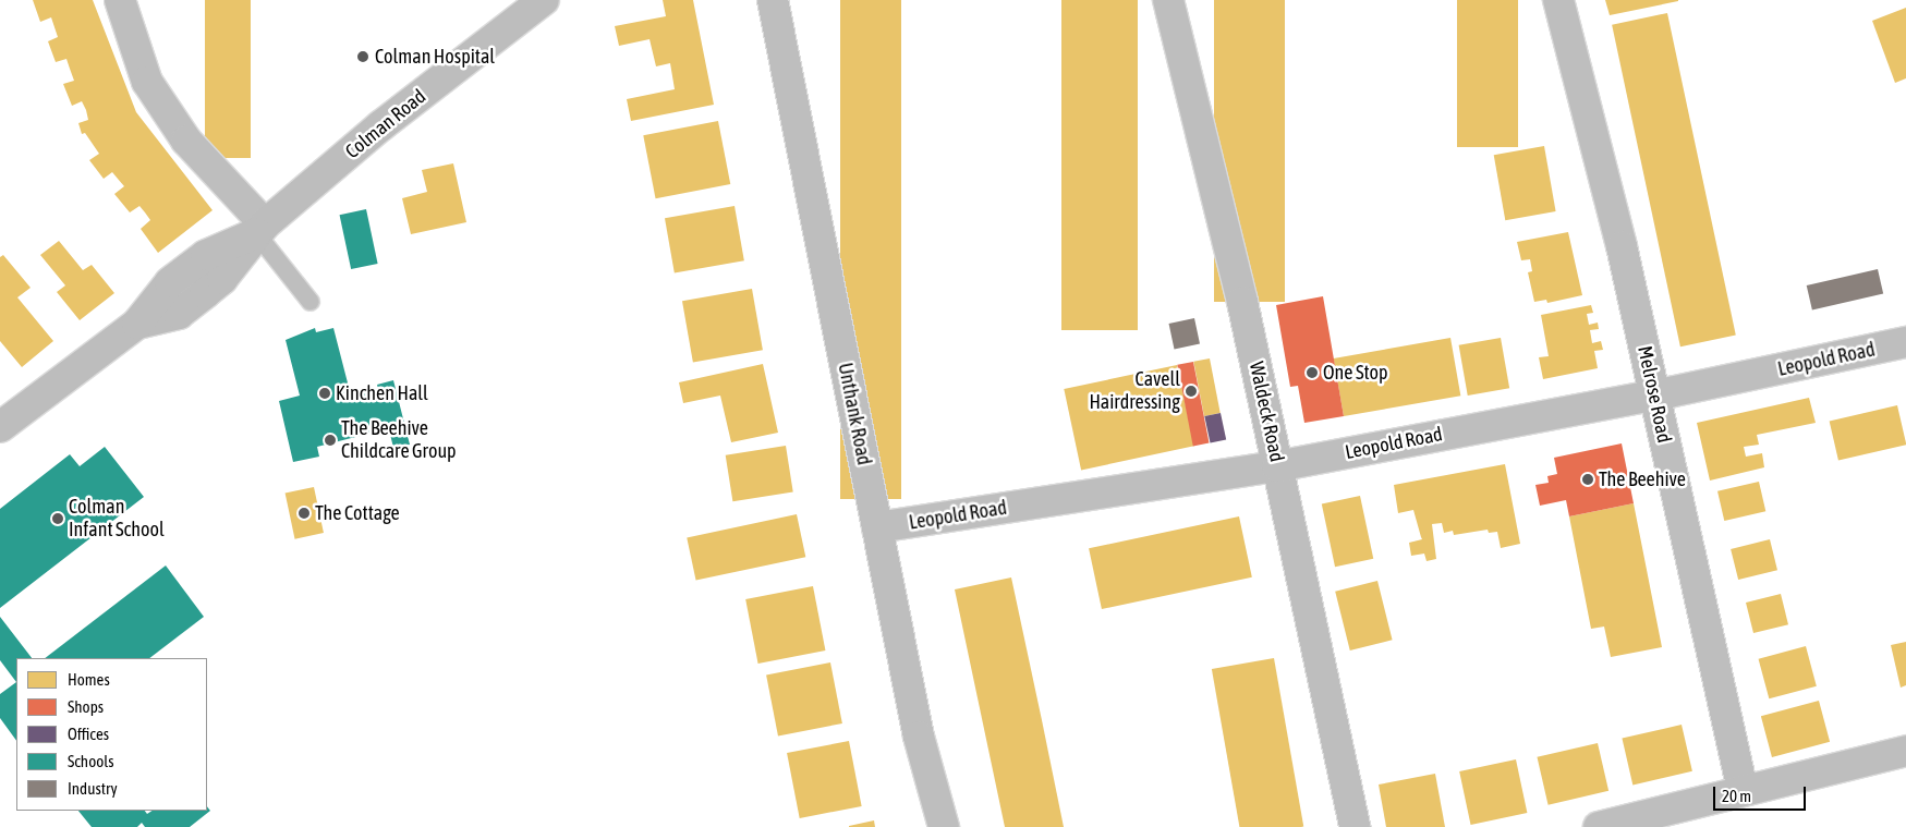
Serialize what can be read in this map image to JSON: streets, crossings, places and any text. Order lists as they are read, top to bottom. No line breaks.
{"streets":{"highway":["Colman Road"],"street":["Leopold Road","Melrose Road","Waldeck Road","Unthank Road"]},"crossings":[["Leopold Road","Melrose Road"],["Leopold Road","Waldeck Road"],["Leopold Road","Unthank Road"]],"places":["Colman Hospital","One Stop","Cavell Hairdressing","Kinchen Hall","The Beehive Childcare Group","The Beehive","The Cottage","Colman Infant School"],"legend":["Homes","Shops","Offices","Schools","Industry"],"scale_bar":"20 m"}
